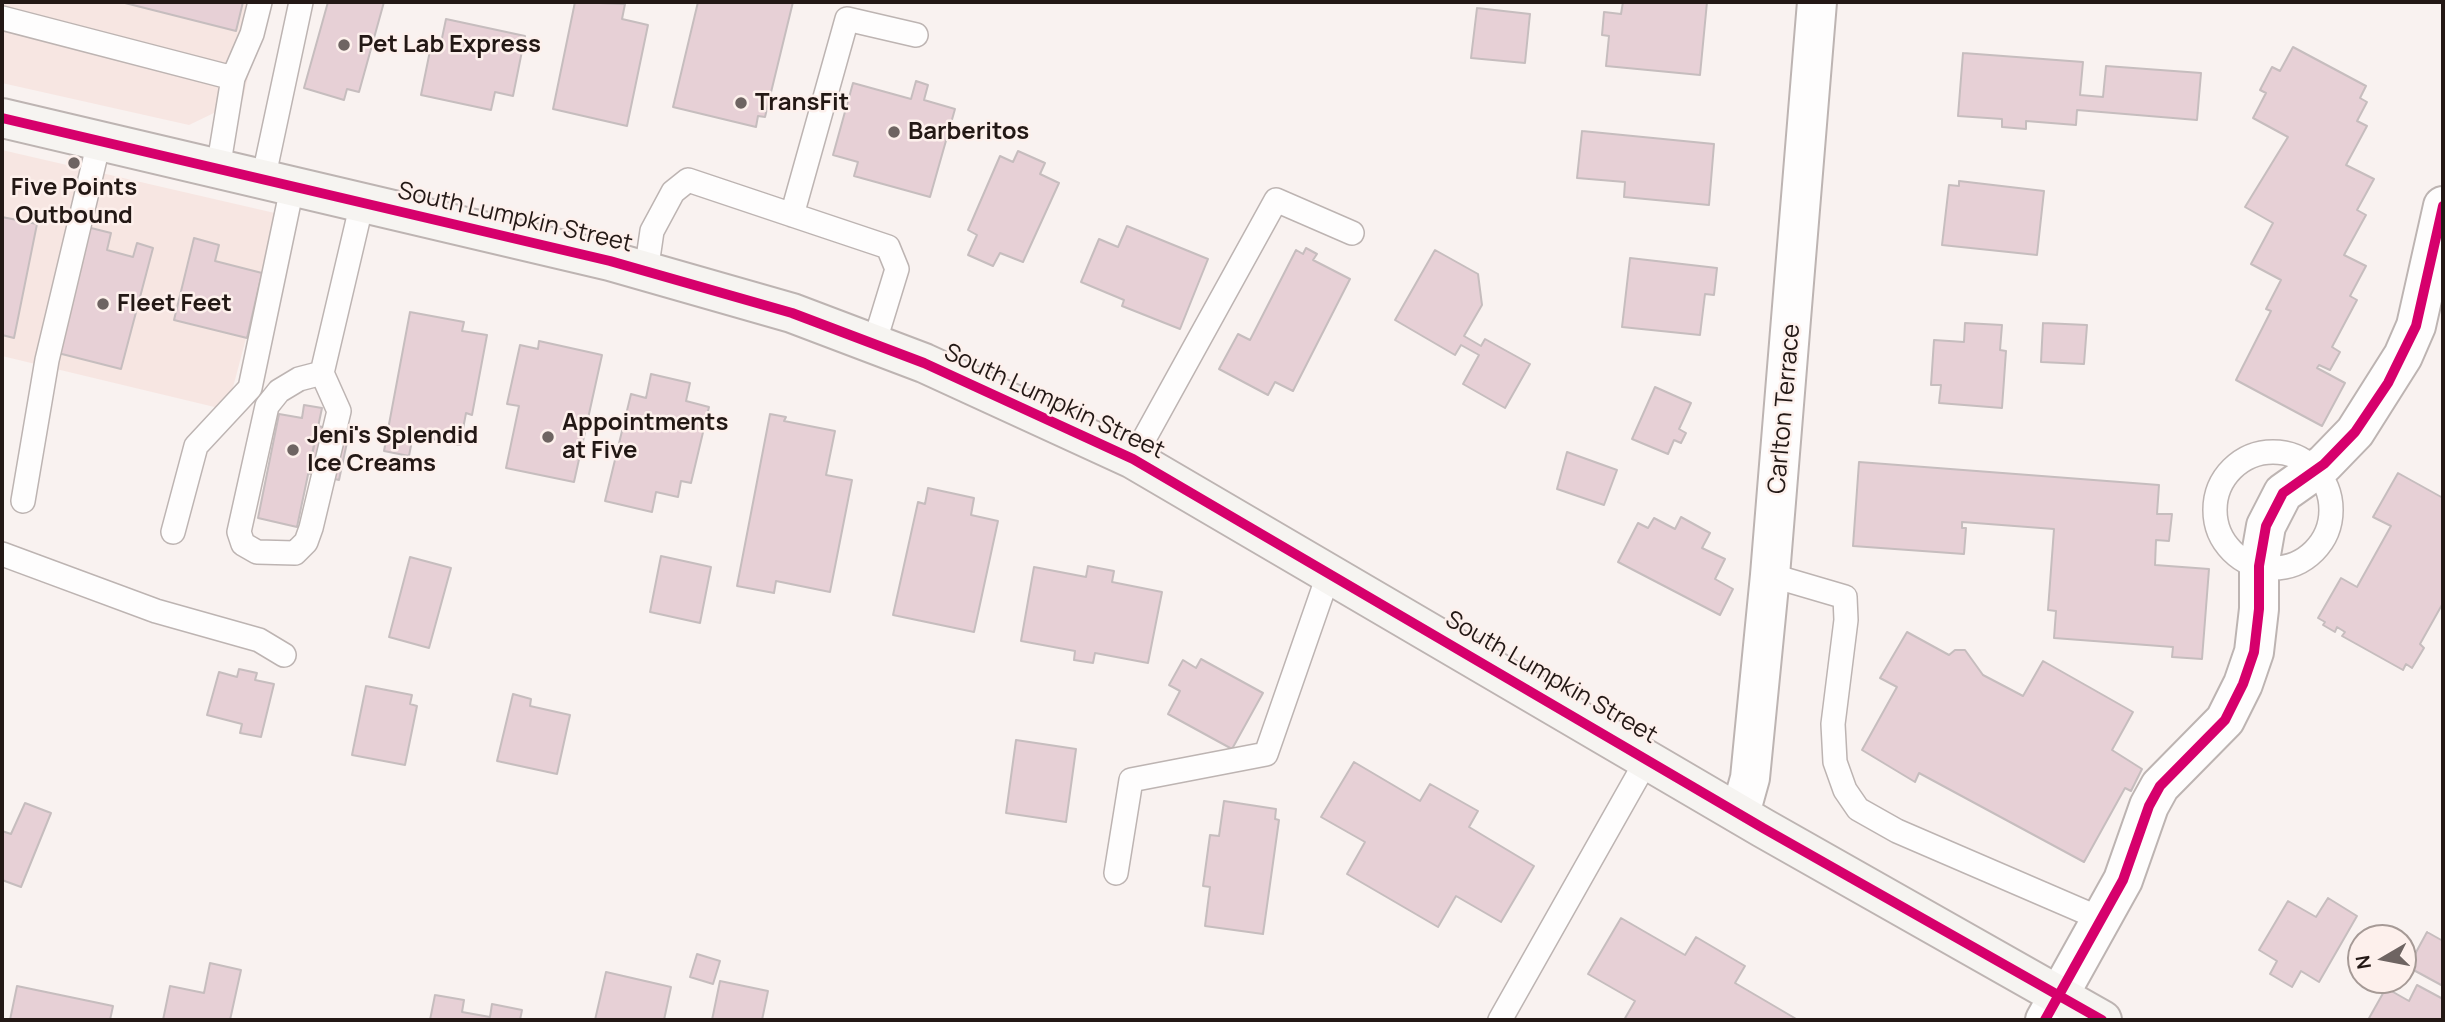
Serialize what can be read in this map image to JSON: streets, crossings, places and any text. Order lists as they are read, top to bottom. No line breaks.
{"streets":{"main road":["South Lumpkin Street"],"street":["Carlton Terrace"]},"crossings":[["South Lumpkin Street","Carlton Terrace"]],"places":["Pet Lab Express","TransFit","Barberitos","Five Points Outbound","Fleet Feet","Appointments at Five","Jeni's Splendid Ice Creams"],"north":"left"}
